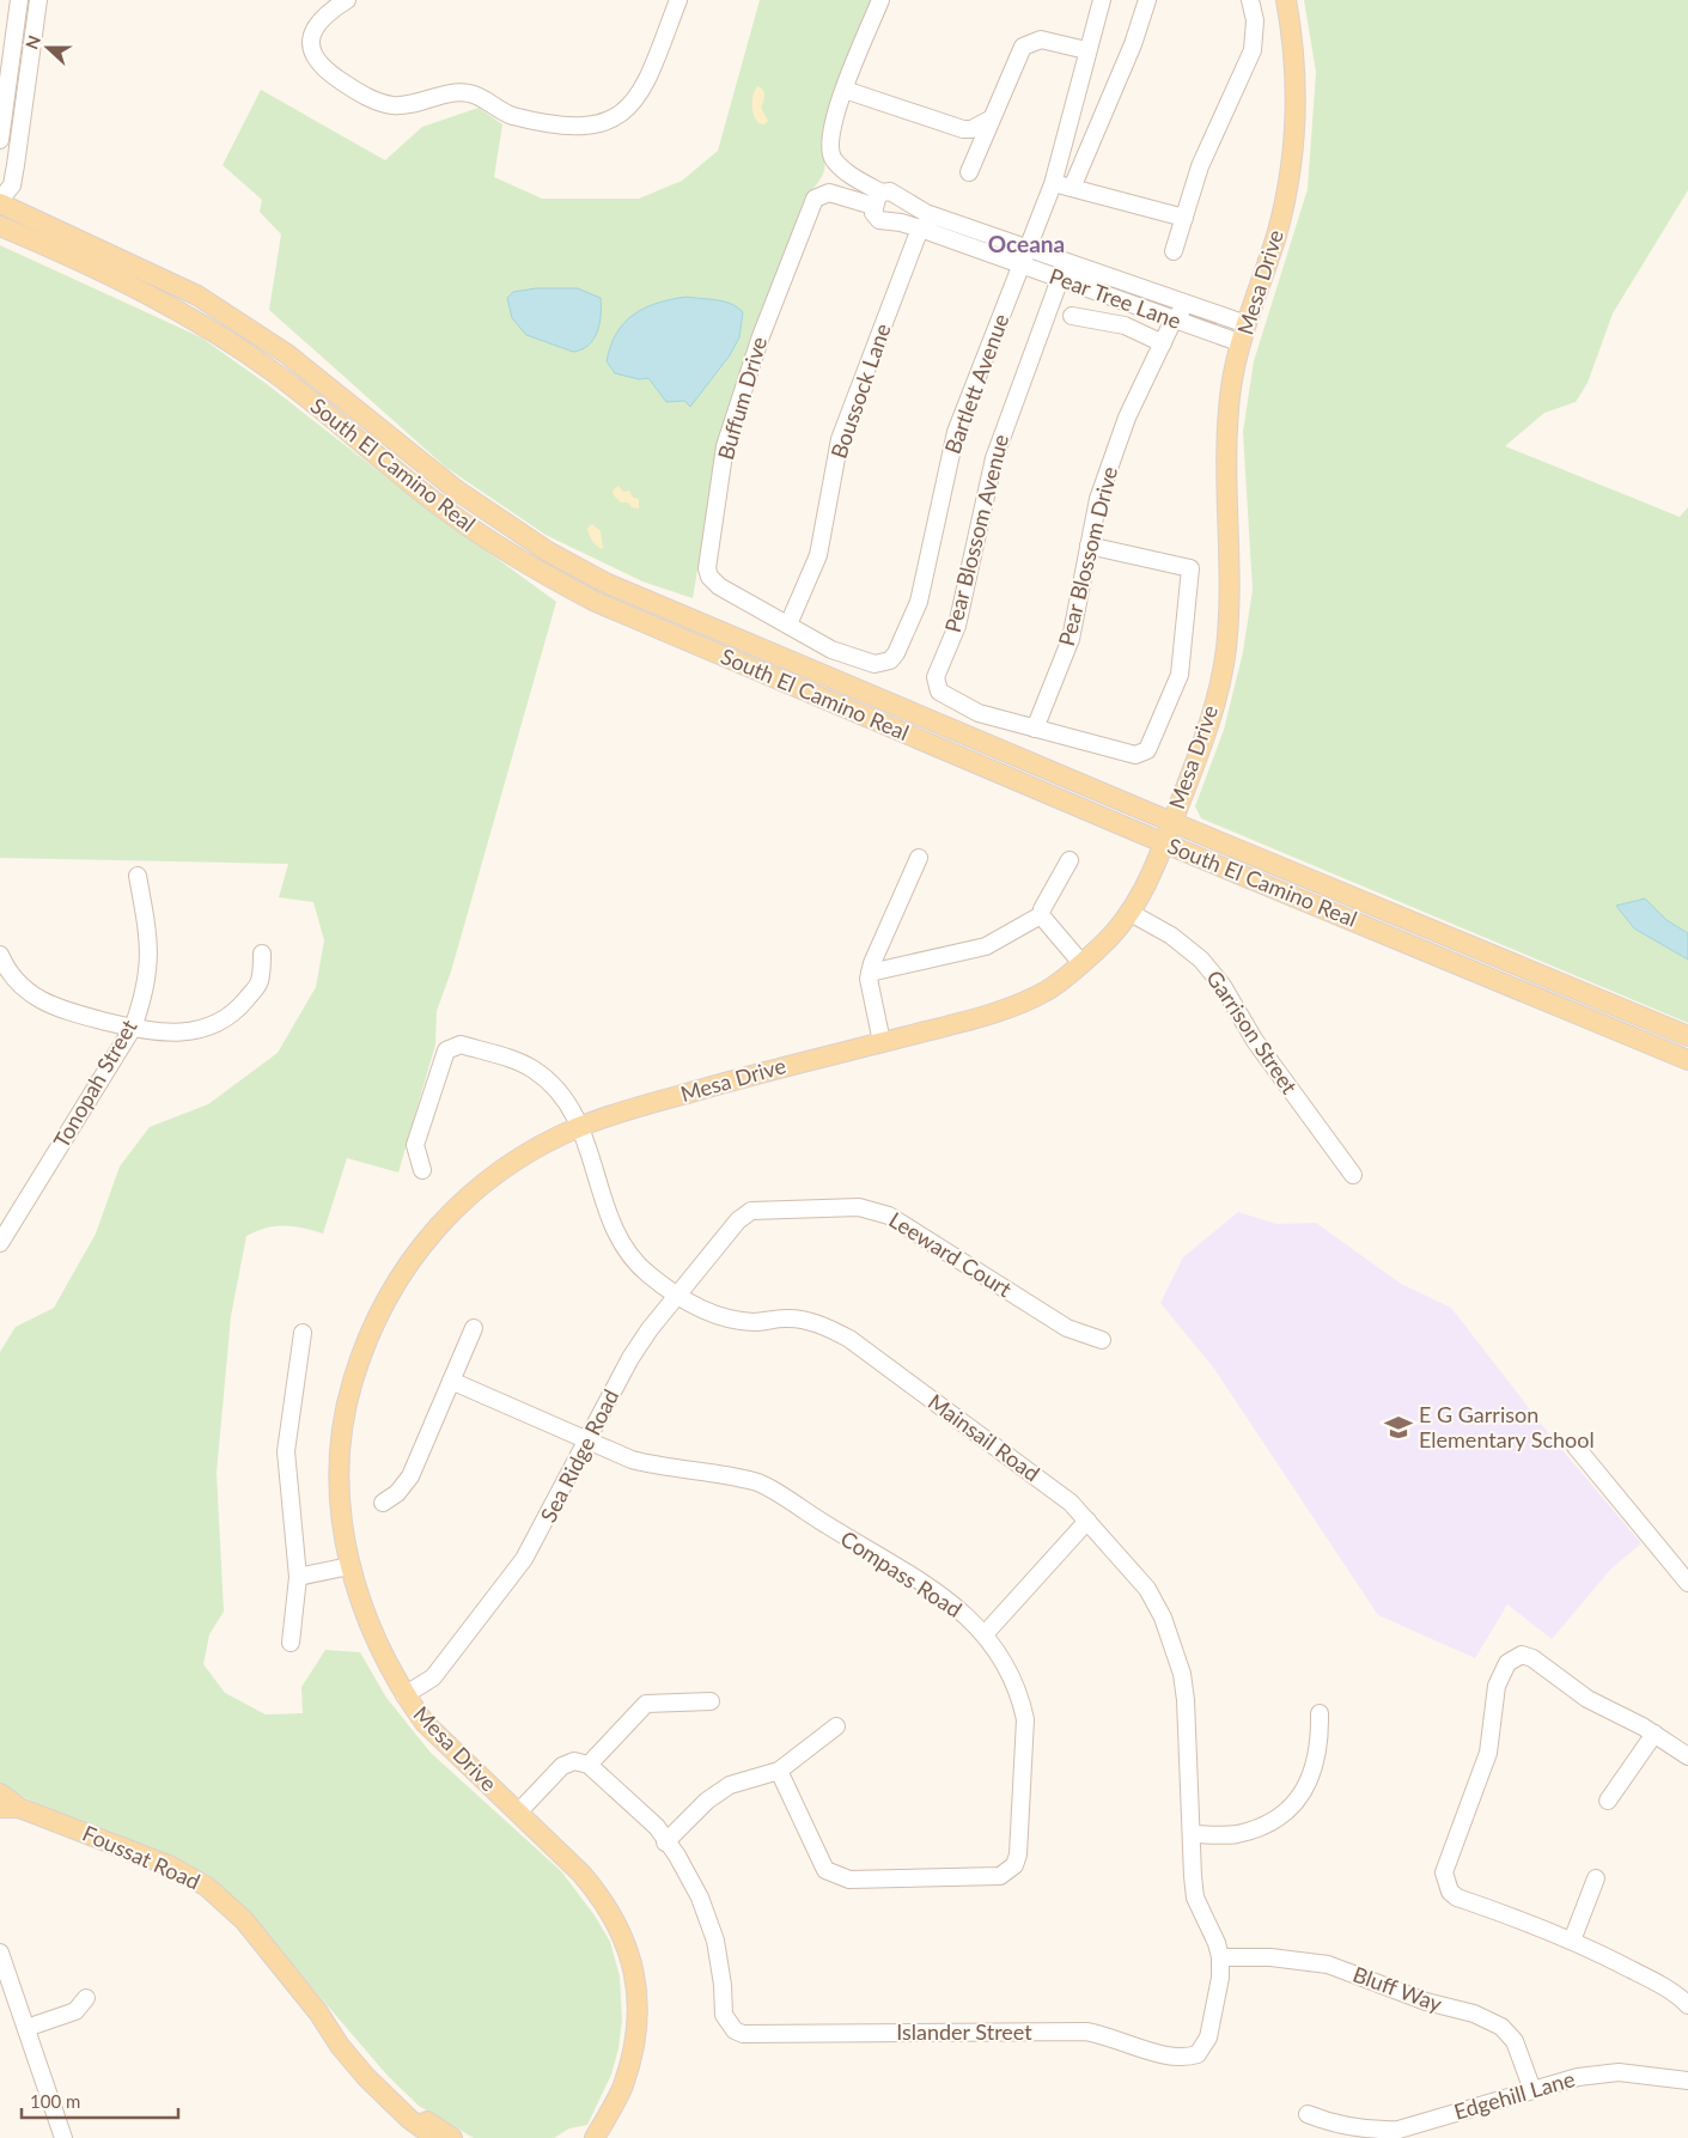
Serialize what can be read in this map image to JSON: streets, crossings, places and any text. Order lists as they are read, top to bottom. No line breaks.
{"streets":{"main road":["Mesa Drive","South El Camino Real","Foussat Road"],"street":["Pear Tree Lane","Bartlett Avenue","Boussock Lane","Buffum Drive","Pear Blossom Avenue","Pear Blossom Drive","Garrison Street","Tonopah Street","Leeward Court","Mainsail Road","Sea Ridge Road","Compass Road","Bluff Way","Islander Street","Edgehill Lane"]},"crossings":[["Mesa Drive","Pear Tree Lane"],["Mesa Drive","South El Camino Real"],["Mesa Drive","Garrison Street"],["Mesa Drive","Mainsail Road"],["Mesa Drive","Sea Ridge Road"],["Pear Tree Lane","Bartlett Avenue"],["Pear Tree Lane","Boussock Lane"],["Pear Tree Lane","Buffum Drive"],["Pear Tree Lane","Pear Blossom Avenue"],["Pear Tree Lane","Pear Blossom Drive"],["Bartlett Avenue","Boussock Lane"],["Bartlett Avenue","Buffum Drive"],["Boussock Lane","Buffum Drive"],["Pear Blossom Avenue","Pear Blossom Drive"],["Leeward Court","Sea Ridge Road"],["Mainsail Road","Sea Ridge Road"],["Mainsail Road","Bluff Way"],["Mainsail Road","Islander Street"],["Sea Ridge Road","Compass Road"],["Bluff Way","Edgehill Lane"]],"districts":["Oceana"],"places":{"school or university":["E G Garrison Elementary School"]},"scale_bar":"100 m","north":"left"}
